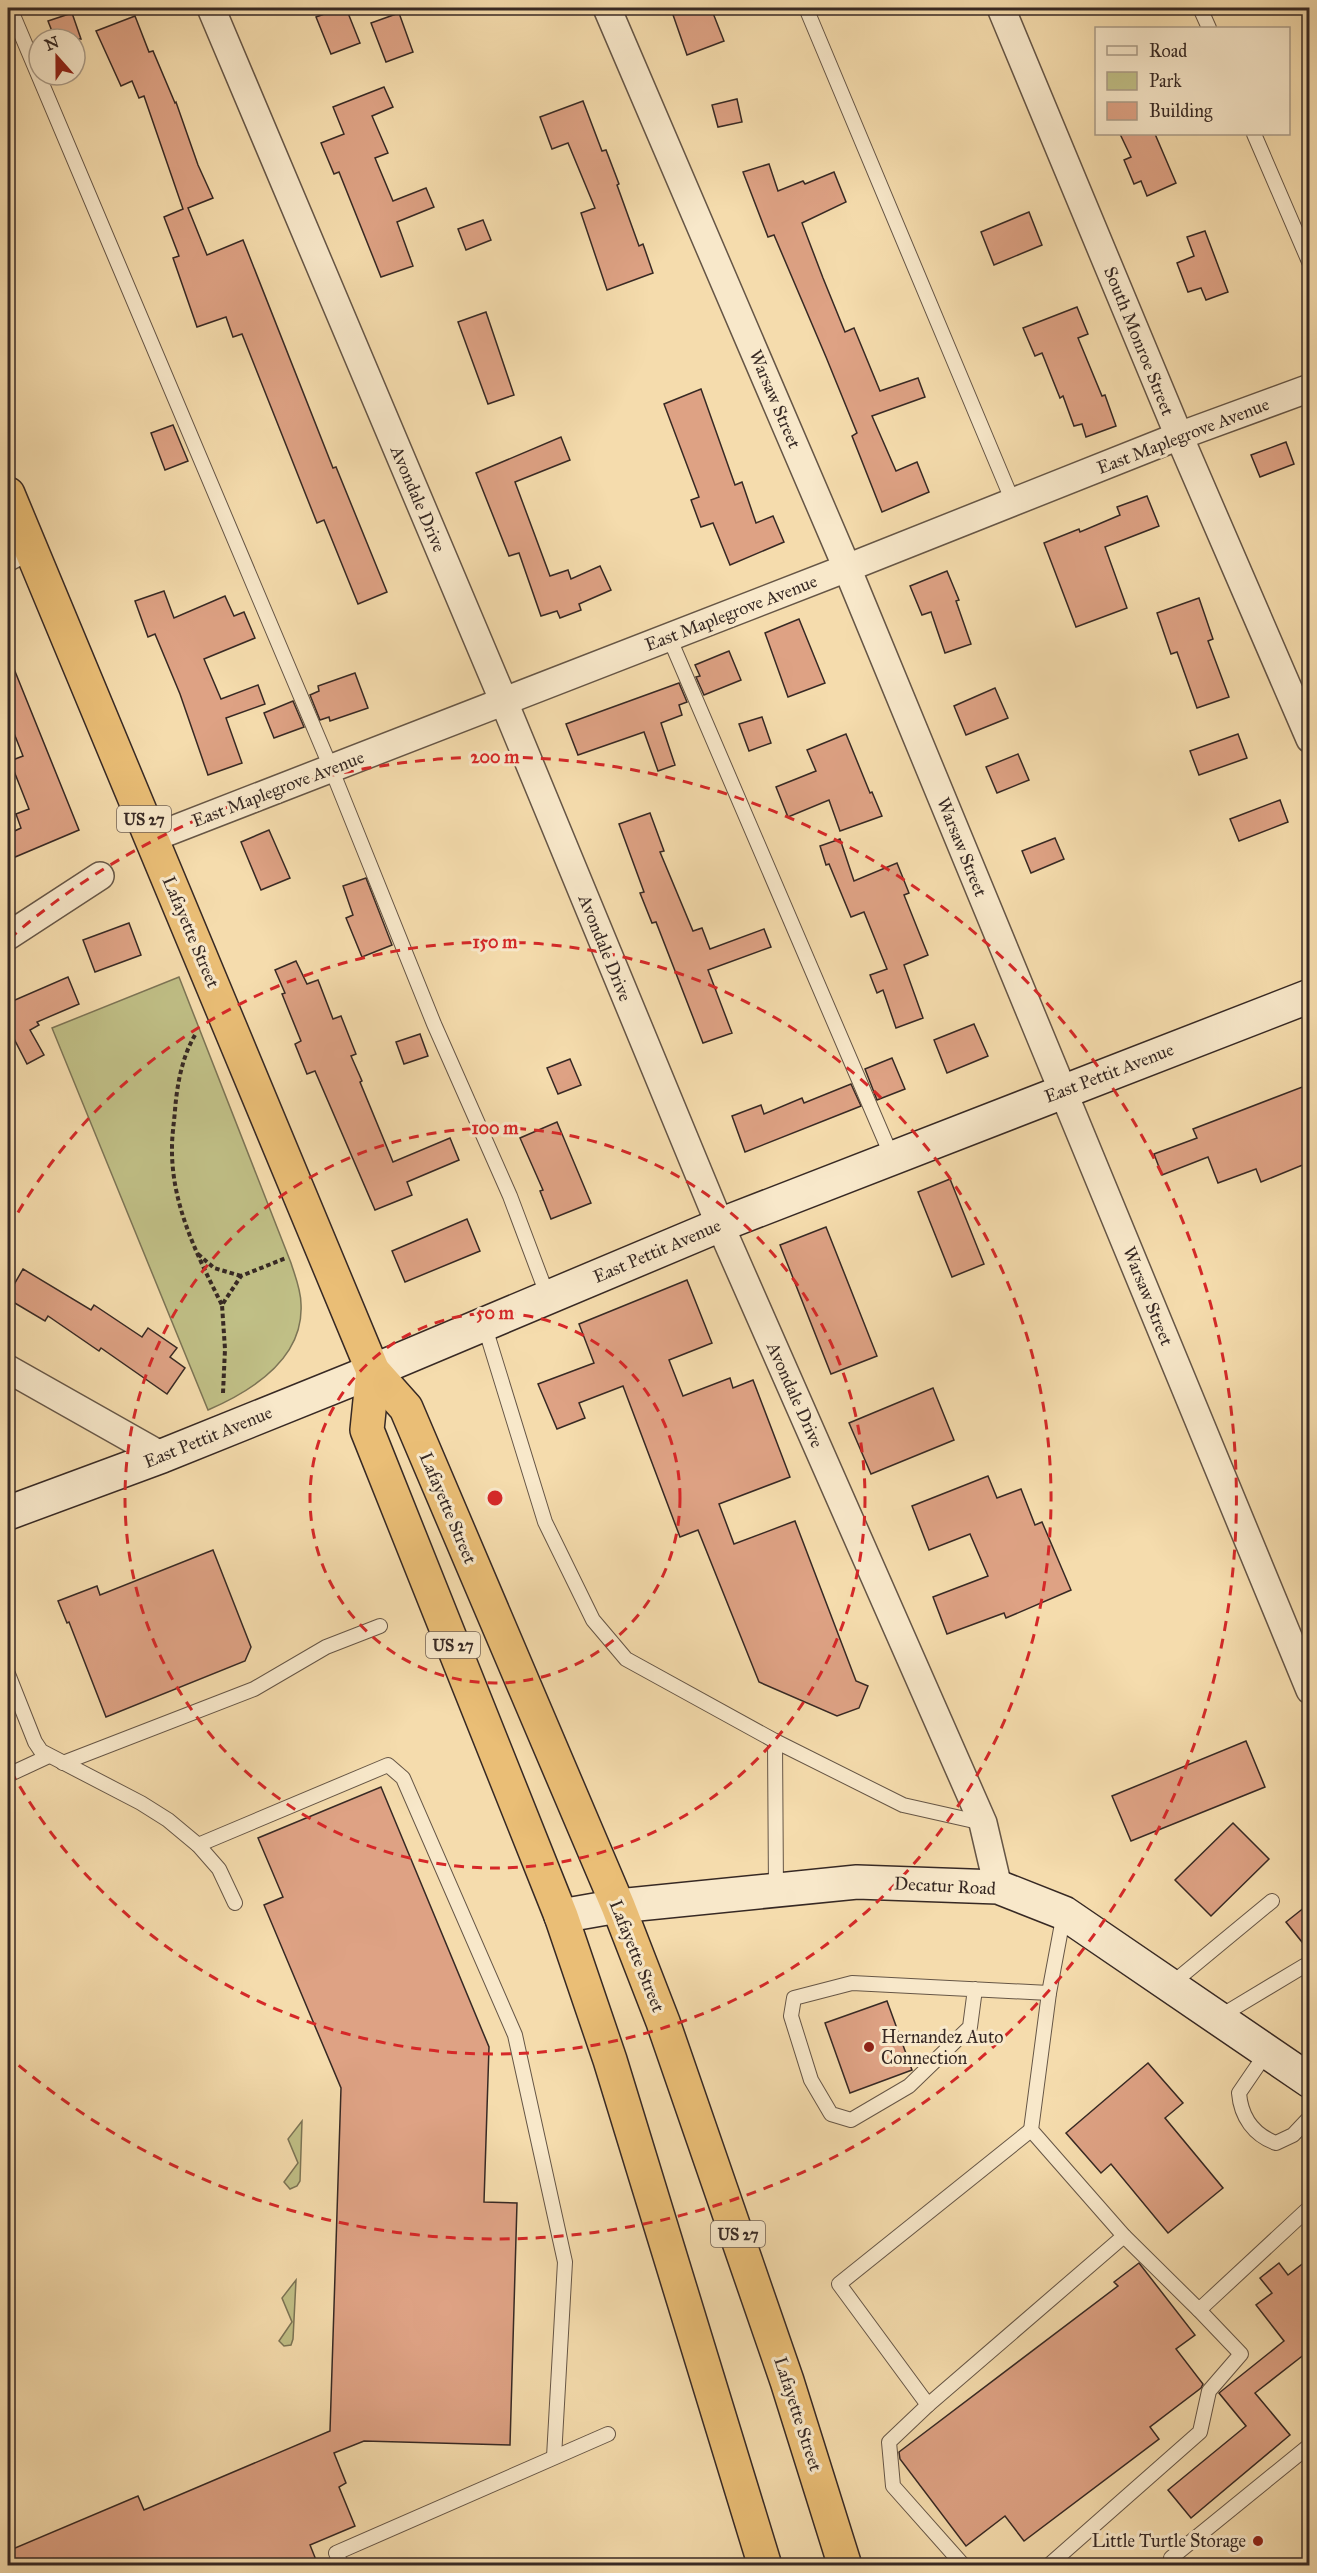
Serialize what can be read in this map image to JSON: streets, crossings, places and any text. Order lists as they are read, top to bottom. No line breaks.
{"streets":{"highway":["US 27","Lafayette Street"],"street":["South Monroe Street","Warsaw Street","East Maplegrove Avenue","Avondale Drive","East Pettit Avenue","Decatur Road"]},"crossings":[["South Monroe Street","East Maplegrove Avenue"],["Warsaw Street","East Maplegrove Avenue"],["Warsaw Street","East Pettit Avenue"],["East Maplegrove Avenue","Avondale Drive"],["East Maplegrove Avenue","Lafayette Street"],["Avondale Drive","East Pettit Avenue"],["Avondale Drive","Decatur Road"],["Lafayette Street","East Pettit Avenue"],["Lafayette Street","Decatur Road"]],"places":["Hernandez Auto Connection","Little Turtle Storage"],"legend":["Road","Park","Building"],"north":"top","rings":["200 m","150 m","100 m","50 m"]}
